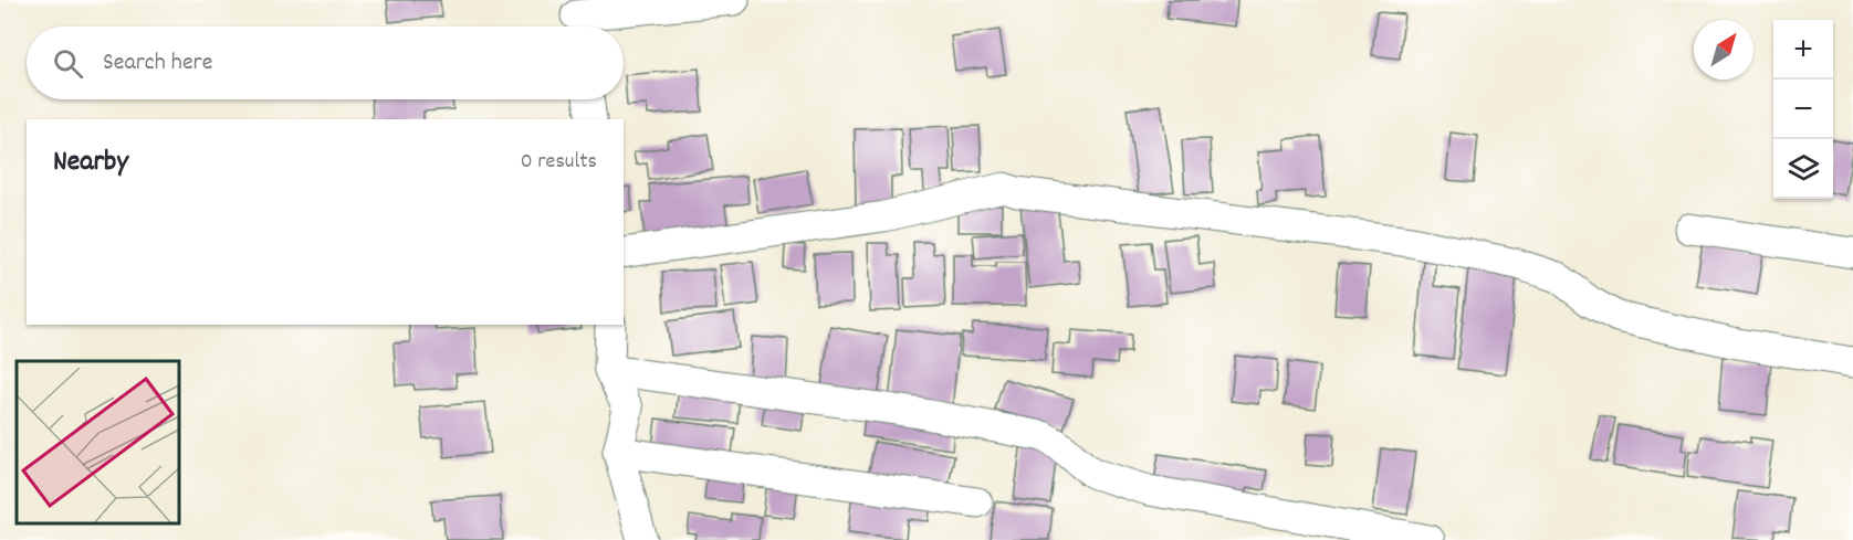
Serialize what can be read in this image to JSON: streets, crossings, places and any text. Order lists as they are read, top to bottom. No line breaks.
{"north":"top right","page":{"map_buttons":["+","−"],"search":"Search here","heading":["Nearby","0 results"]}}
